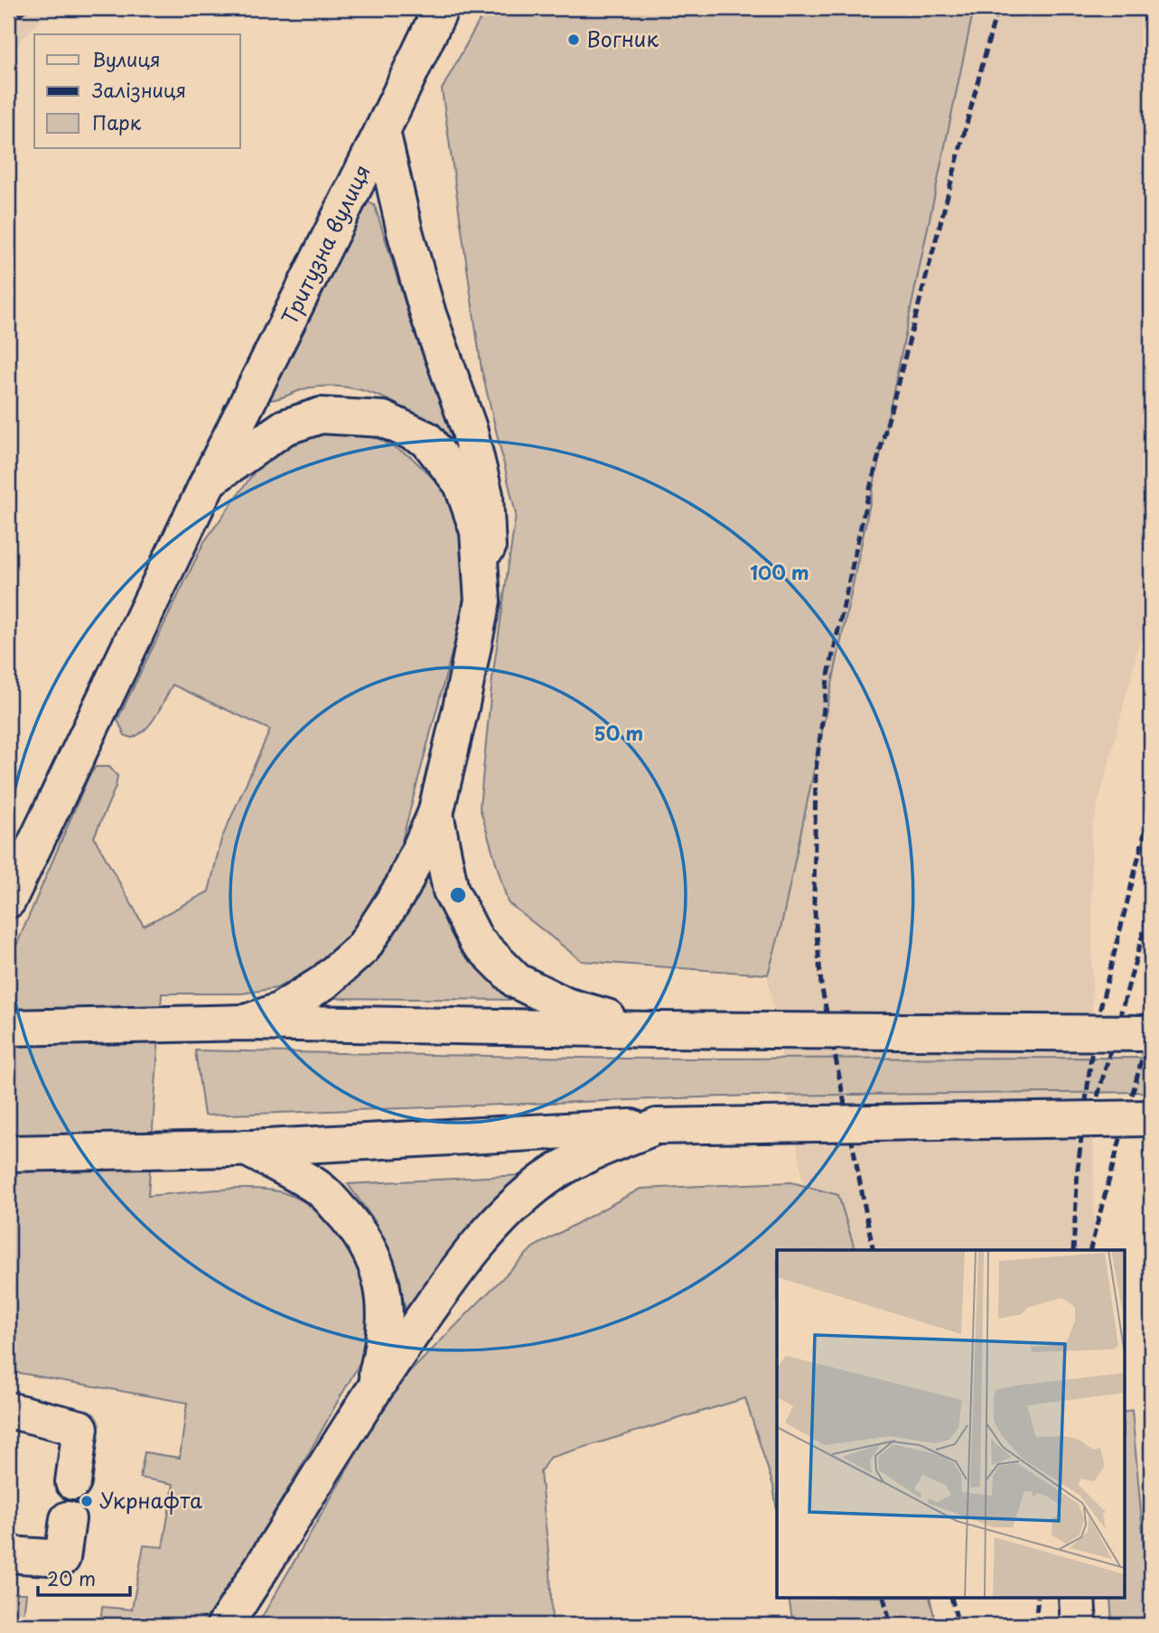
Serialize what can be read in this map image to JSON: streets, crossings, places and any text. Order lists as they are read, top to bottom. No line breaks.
{"streets":{"main road":["Тритузна вулиця"]},"places":["Вогник","Укрнафта"],"legend":["Вулиця","Залізниця","Парк"],"scale_bar":"20 m","rings":["100 m","50 m"]}
